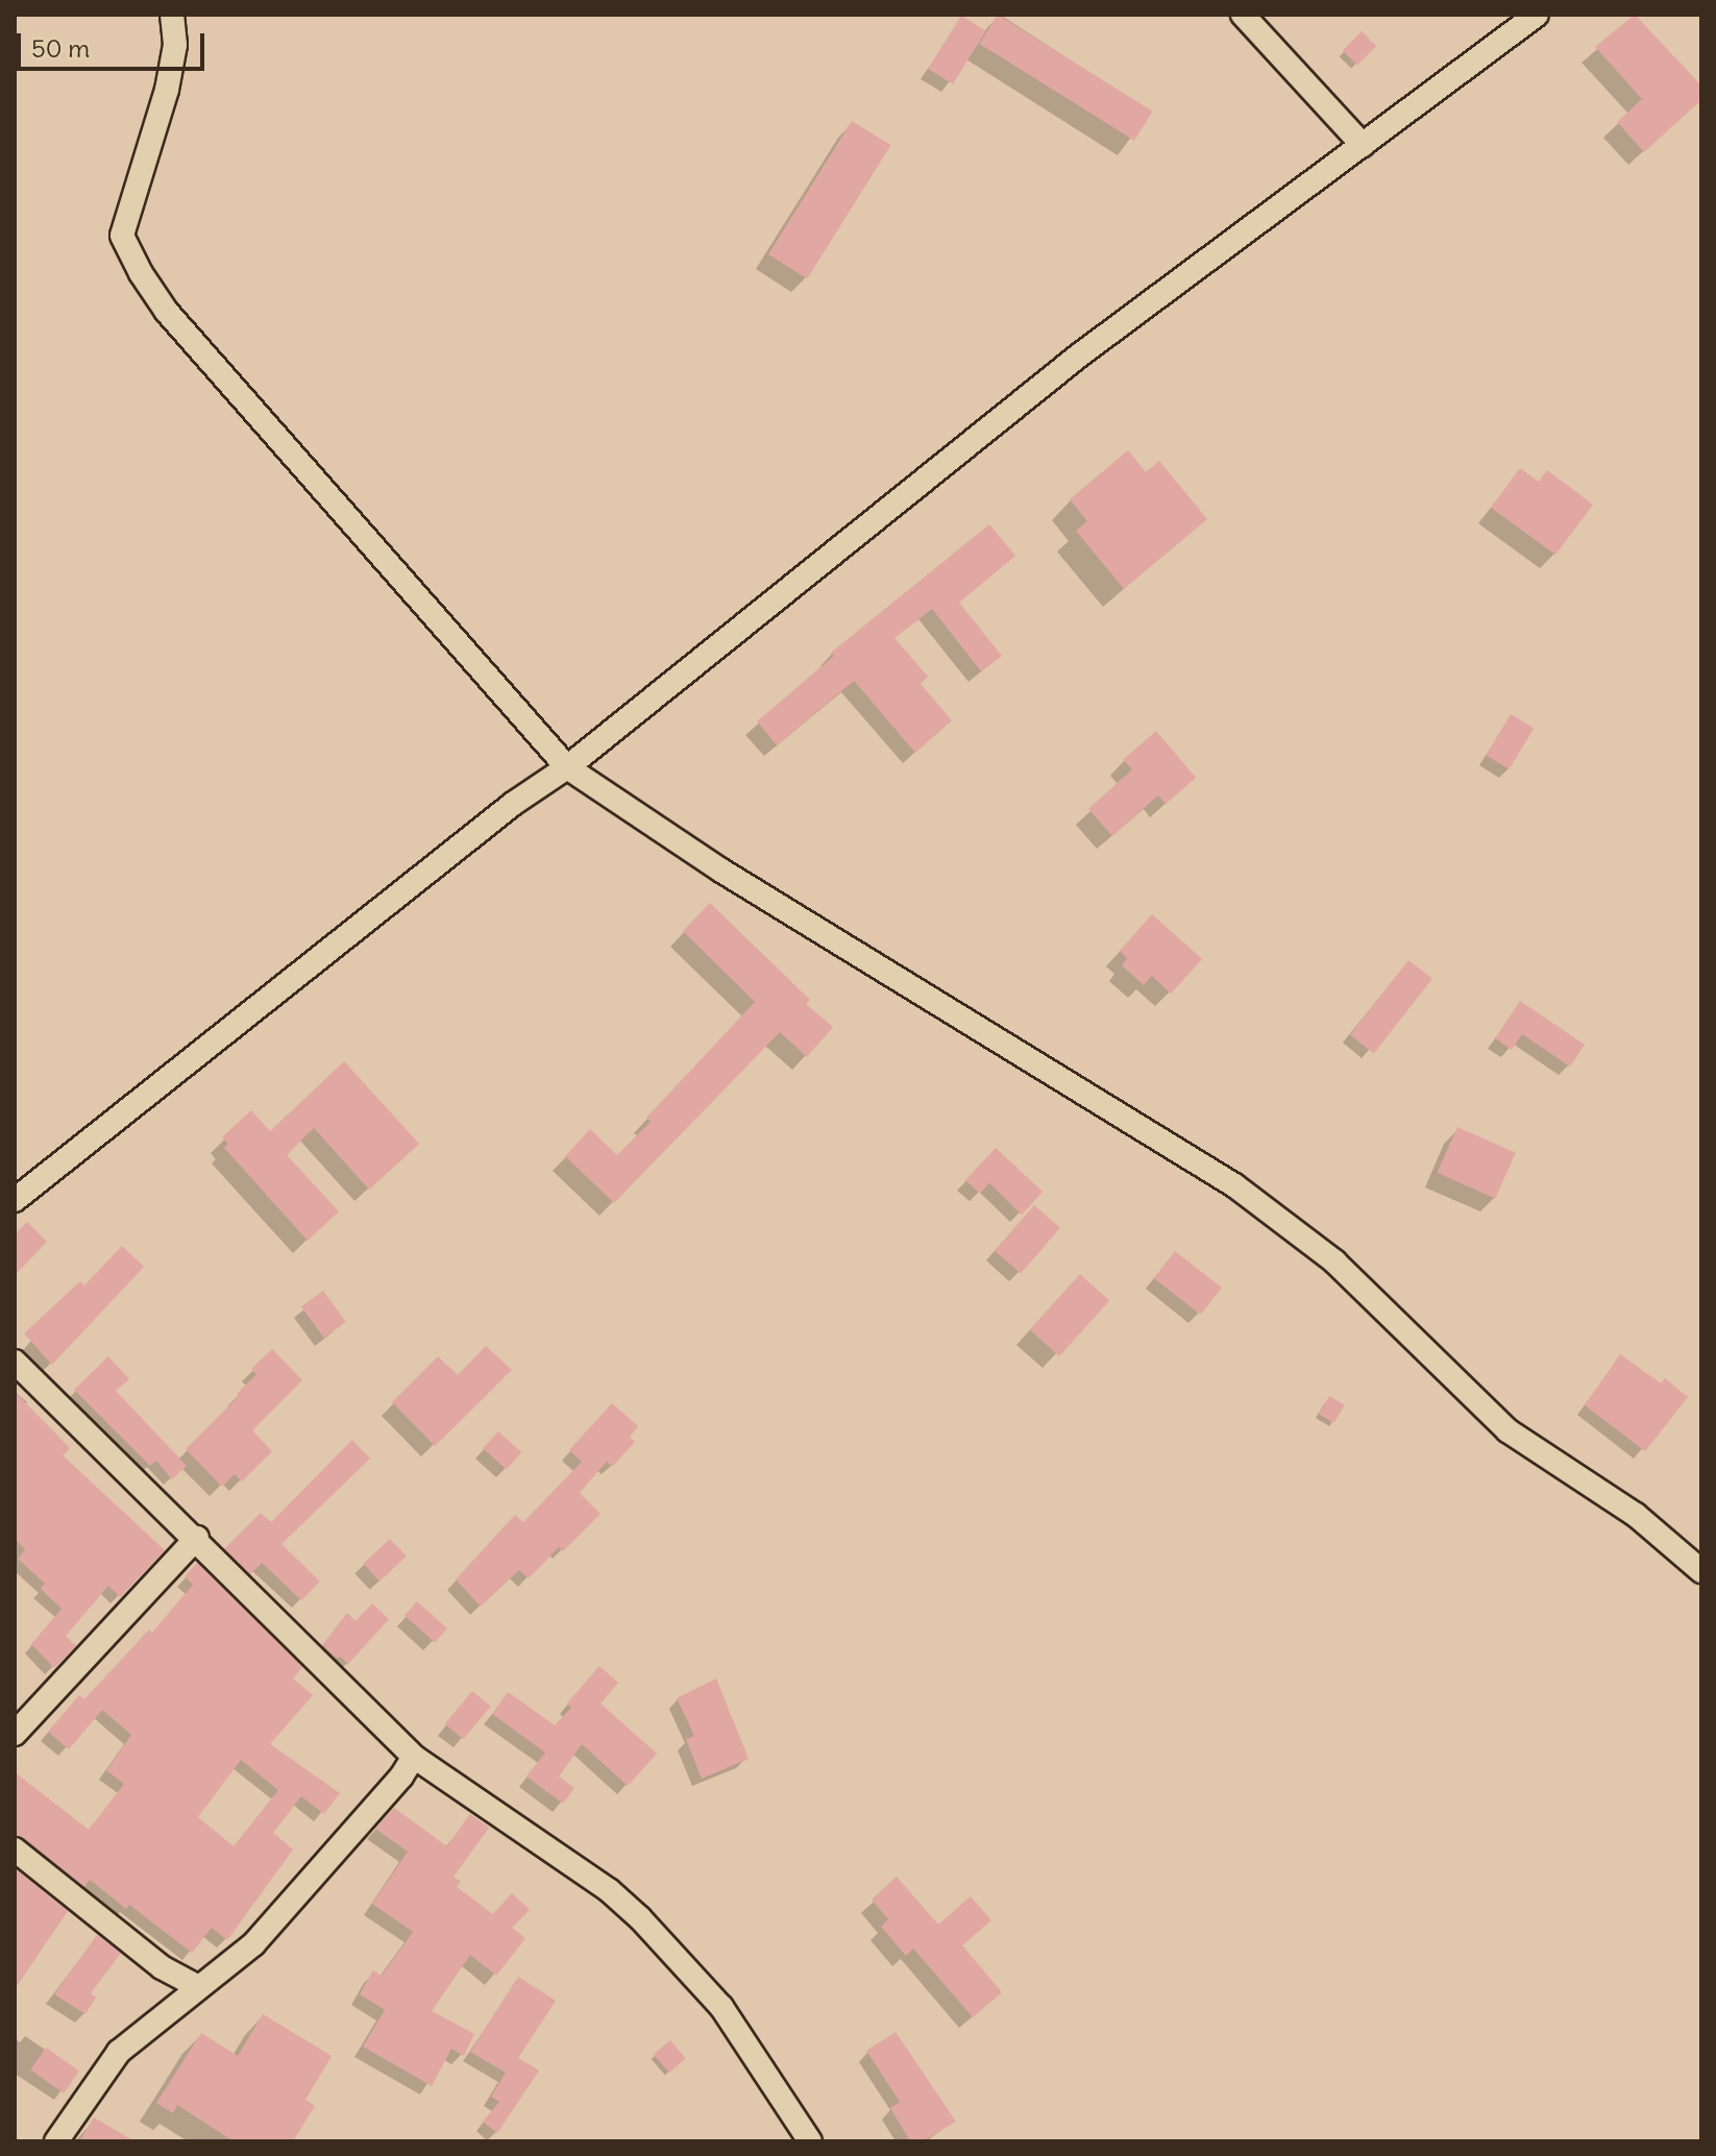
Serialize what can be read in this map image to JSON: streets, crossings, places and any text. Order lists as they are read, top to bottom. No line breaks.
{"scale_bar":"50 m"}
